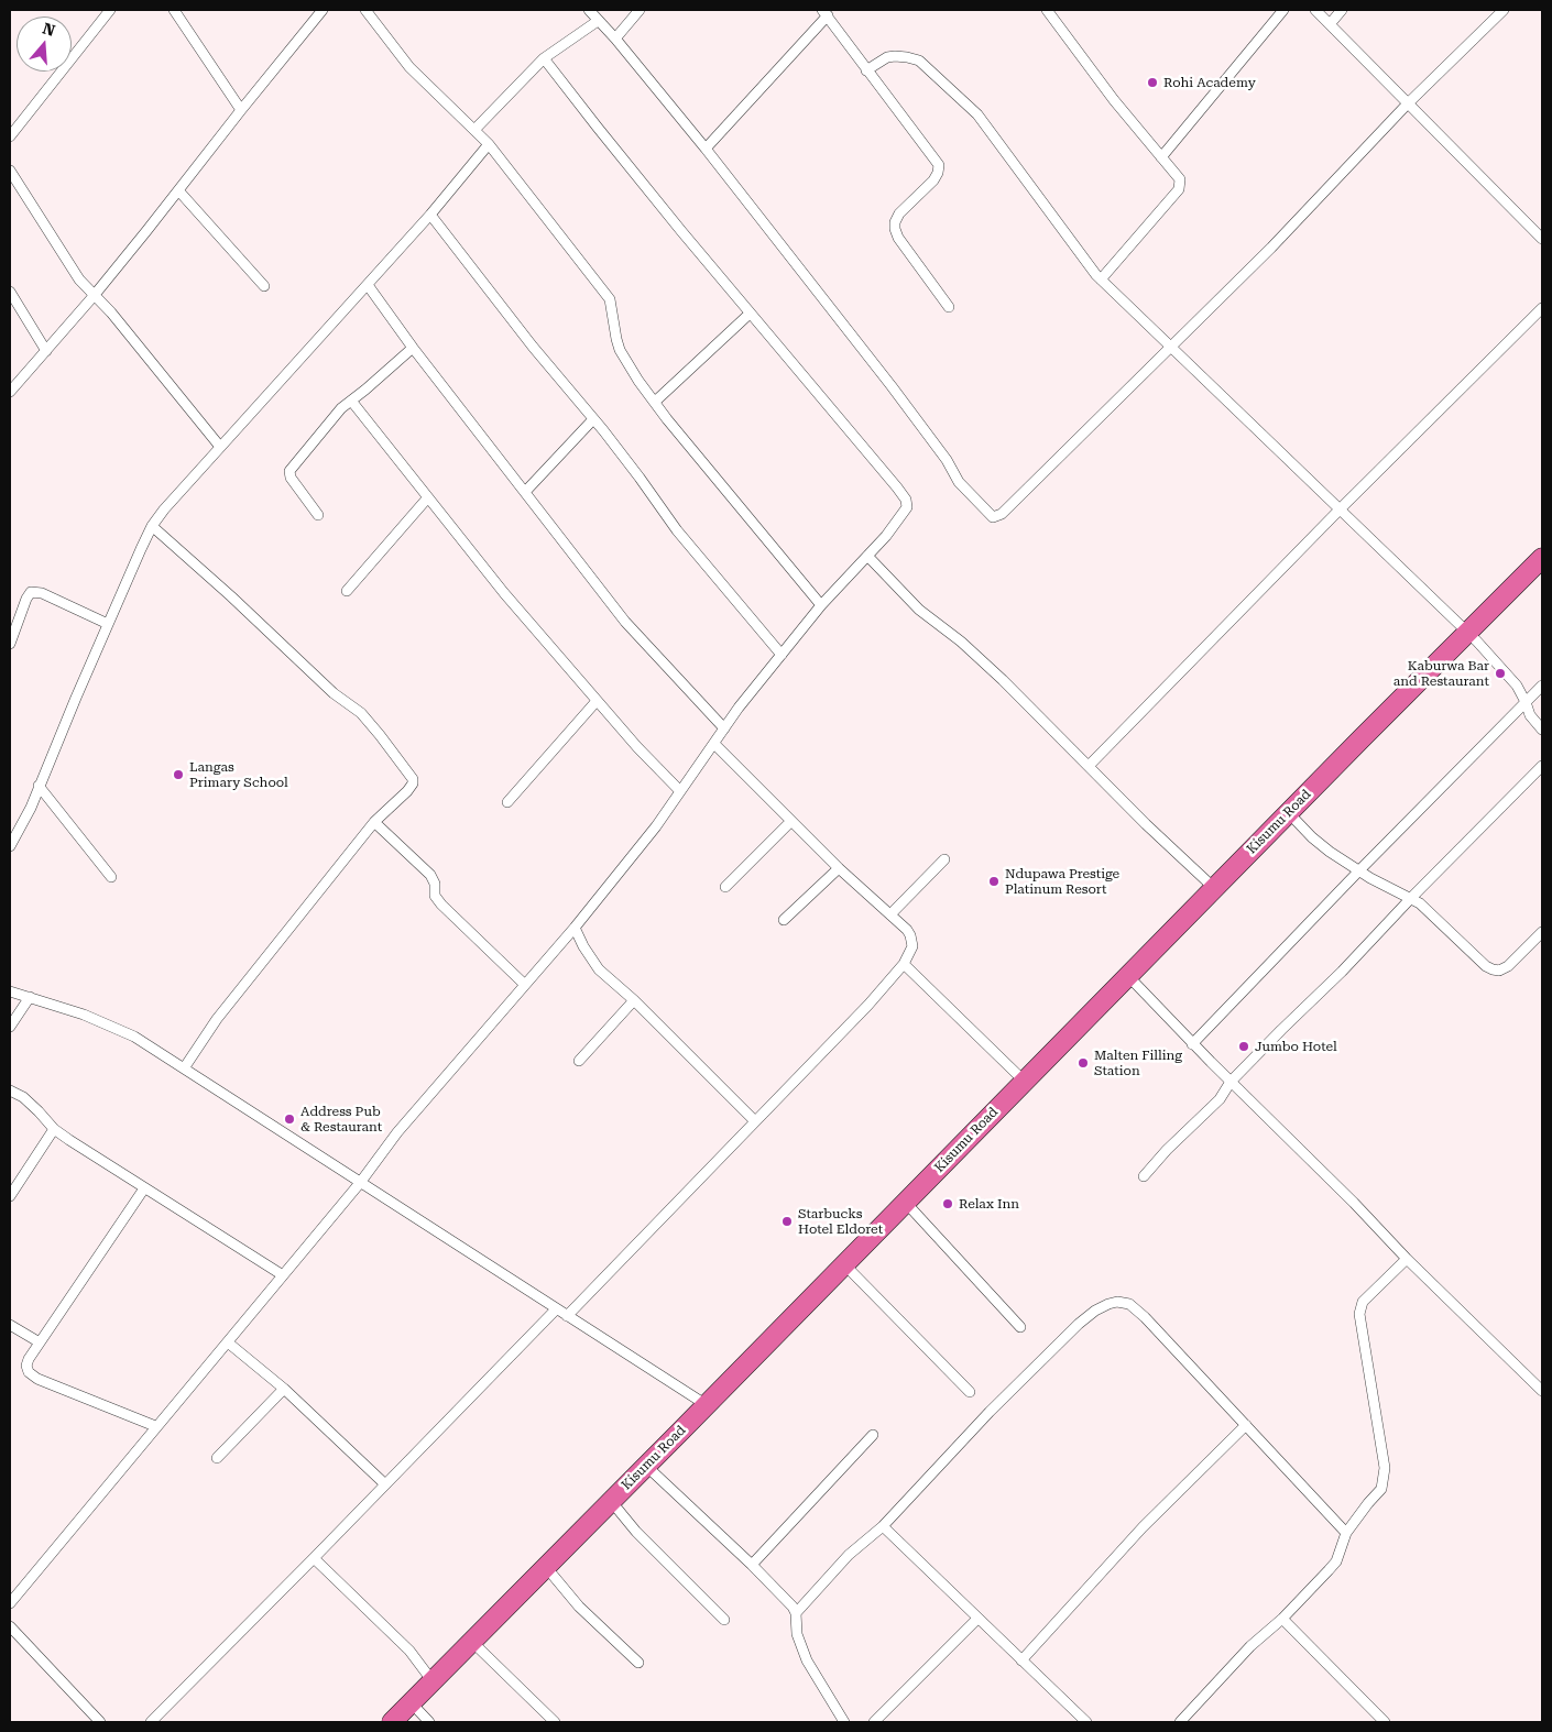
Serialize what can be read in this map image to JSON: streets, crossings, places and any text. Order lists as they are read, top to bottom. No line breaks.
{"streets":{"highway":["Kisumu Road"]},"places":["Rohi Academy","Kaburwa Bar and Restaurant","Langas Primary School","Ndupawa Prestige Platinum Resort","Jumbo Hotel","Malten Filling Station","Address Pub & Restaurant","Relax Inn","Starbucks Hotel Eldoret"],"north":"top"}
